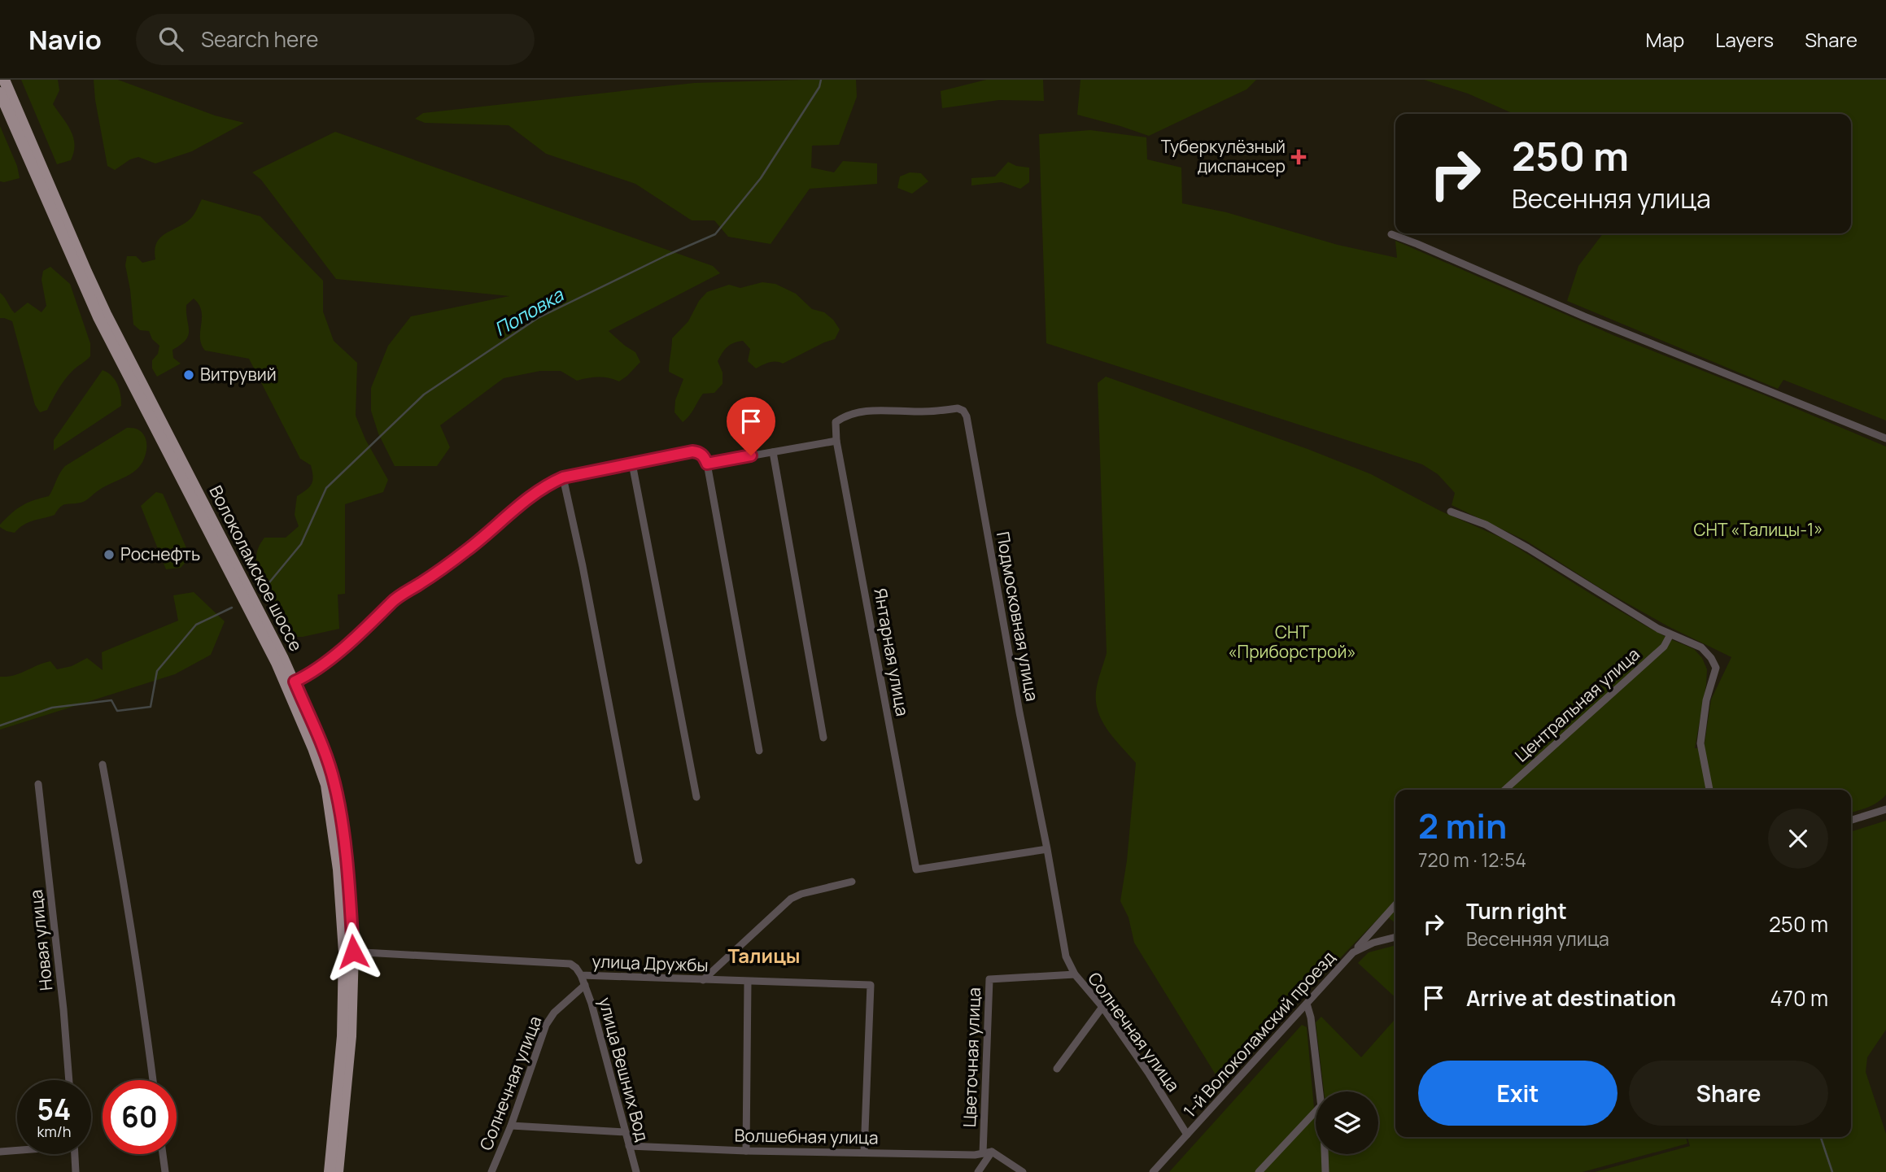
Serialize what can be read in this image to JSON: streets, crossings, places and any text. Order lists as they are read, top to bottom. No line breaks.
{"streets":{"main road":["Волоколамское шоссе"],"street":["Подмосковная улица","Янтарная улица","Центральная улица","Новая улица","улица Дружбы","Солнечная улица","1-й Волоколамский проезд","Цветочная улица","улица Вешних Вод","Волшебная улица"]},"crossings":[["Волоколамское шоссе","улица Дружбы"],["Подмосковная улица","Янтарная улица"],["Подмосковная улица","Солнечная улица"],["Подмосковная улица","Цветочная улица"],["улица Дружбы","улица Вешних Вод"],["улица Дружбы","Волшебная улица"],["Солнечная улица","1-й Волоколамский проезд"],["Солнечная улица","Цветочная улица"],["Солнечная улица","улица Вешних Вод"],["Цветочная улица","Волшебная улица"],["улица Вешних Вод","Волшебная улица"]],"districts":["Талицы"],"water":["Поповка"],"parks":["СНТ «Талицы-1»","СНТ «Приборстрой»"],"places":{"health":["Туберкулёзный диспансер"],"other":["Витрувий","Роснефть"]},"page":{"header":"Navio","search":"Search here","nav":["Map","Layers","Share"],"turn":["250 m","Весенняя улица"],"heading":["2 min","720 m · 12:54"],"list":[{"name":"Turn right","note":"Весенняя улица","value":"250 m"},{"name":"Arrive at destination","value":"470 m"}],"buttons":["Exit","Share"],"speed":"54 km/h","limit":"60"}}
